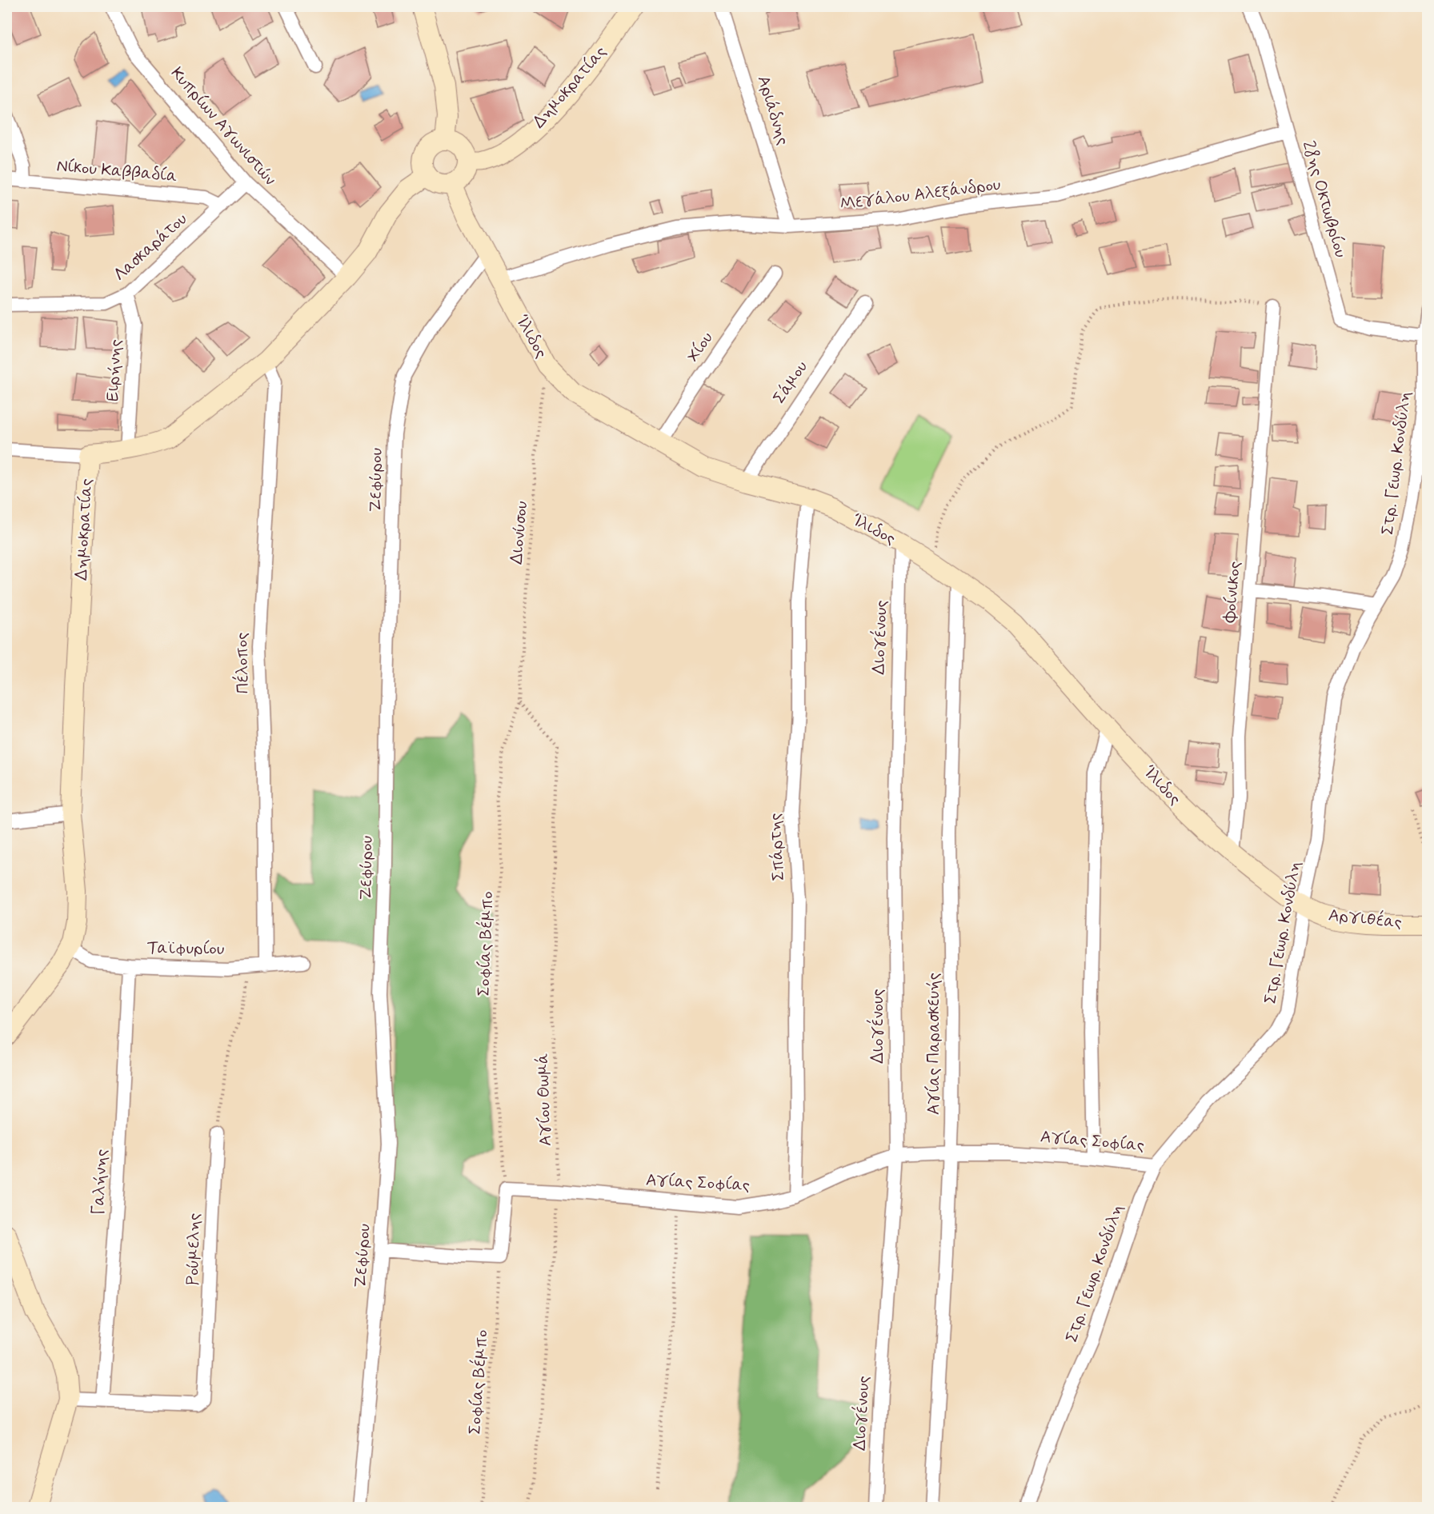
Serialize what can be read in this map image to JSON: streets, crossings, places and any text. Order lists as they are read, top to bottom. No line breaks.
{"streets":{"street":["Δημοκρατίας","Αριάδνης","Κυπρίων Αγωνιστών","Νίκου Καββαδία","Μεγάλου Αλεξάνδρου","28ης Οκτωβρίου","Λασκαράτου","Ίλιδος","Χίου","Ειρήνης","Σάμου","Στρ. Γεωρ. Κονδύλη","Ζεφύρου","Φοίνικος","Διογένους","Πέλοπος","Σπάρτης","Αργιθέας","Ταϊφυρίου","Αγίας Παρασκευής","Αγίας Σοφίας","Γαλήνης","Ρούμελης"],"path":["Διονύσου","Σοφίας Βέμπο","Αγίου Θωμά"]},"crossings":[["Δημοκρατίας","Κυπρίων Αγωνιστών"],["Δημοκρατίας","Ίλιδος"],["Δημοκρατίας","Ειρήνης"],["Δημοκρατίας","Πέλοπος"],["Δημοκρατίας","Ταϊφυρίου"],["Αριάδνης","Μεγάλου Αλεξάνδρου"],["Κυπρίων Αγωνιστών","Λασκαράτου"],["Νίκου Καββαδία","Λασκαράτου"],["Μεγάλου Αλεξάνδρου","28ης Οκτωβρίου"],["Μεγάλου Αλεξάνδρου","Ίλιδος"],["28ης Οκτωβρίου","Στρ. Γεωρ. Κονδύλη"],["Λασκαράτου","Ειρήνης"],["Ίλιδος","Χίου"],["Ίλιδος","Σάμου"],["Ίλιδος","Στρ. Γεωρ. Κονδύλη"],["Ίλιδος","Ζεφύρου"],["Ίλιδος","Διονύσου"],["Ίλιδος","Φοίνικος"],["Ίλιδος","Διογένους"],["Ίλιδος","Σπάρτης"],["Ίλιδος","Αργιθέας"],["Ίλιδος","Αγίας Παρασκευής"],["Στρ. Γεωρ. Κονδύλη","Αργιθέας"],["Στρ. Γεωρ. Κονδύλη","Αγίας Σοφίας"],["Διονύσου","Σοφίας Βέμπο"],["Διονύσου","Αγίου Θωμά"],["Διογένους","Αγίας Σοφίας"],["Πέλοπος","Ταϊφυρίου"],["Σπάρτης","Αγίας Σοφίας"],["Σοφίας Βέμπο","Αγίου Θωμά"],["Σοφίας Βέμπο","Αγίας Σοφίας"],["Ταϊφυρίου","Γαλήνης"],["Αγίας Παρασκευής","Αγίας Σοφίας"],["Αγίου Θωμά","Αγίας Σοφίας"],["Γαλήνης","Ρούμελης"]]}
